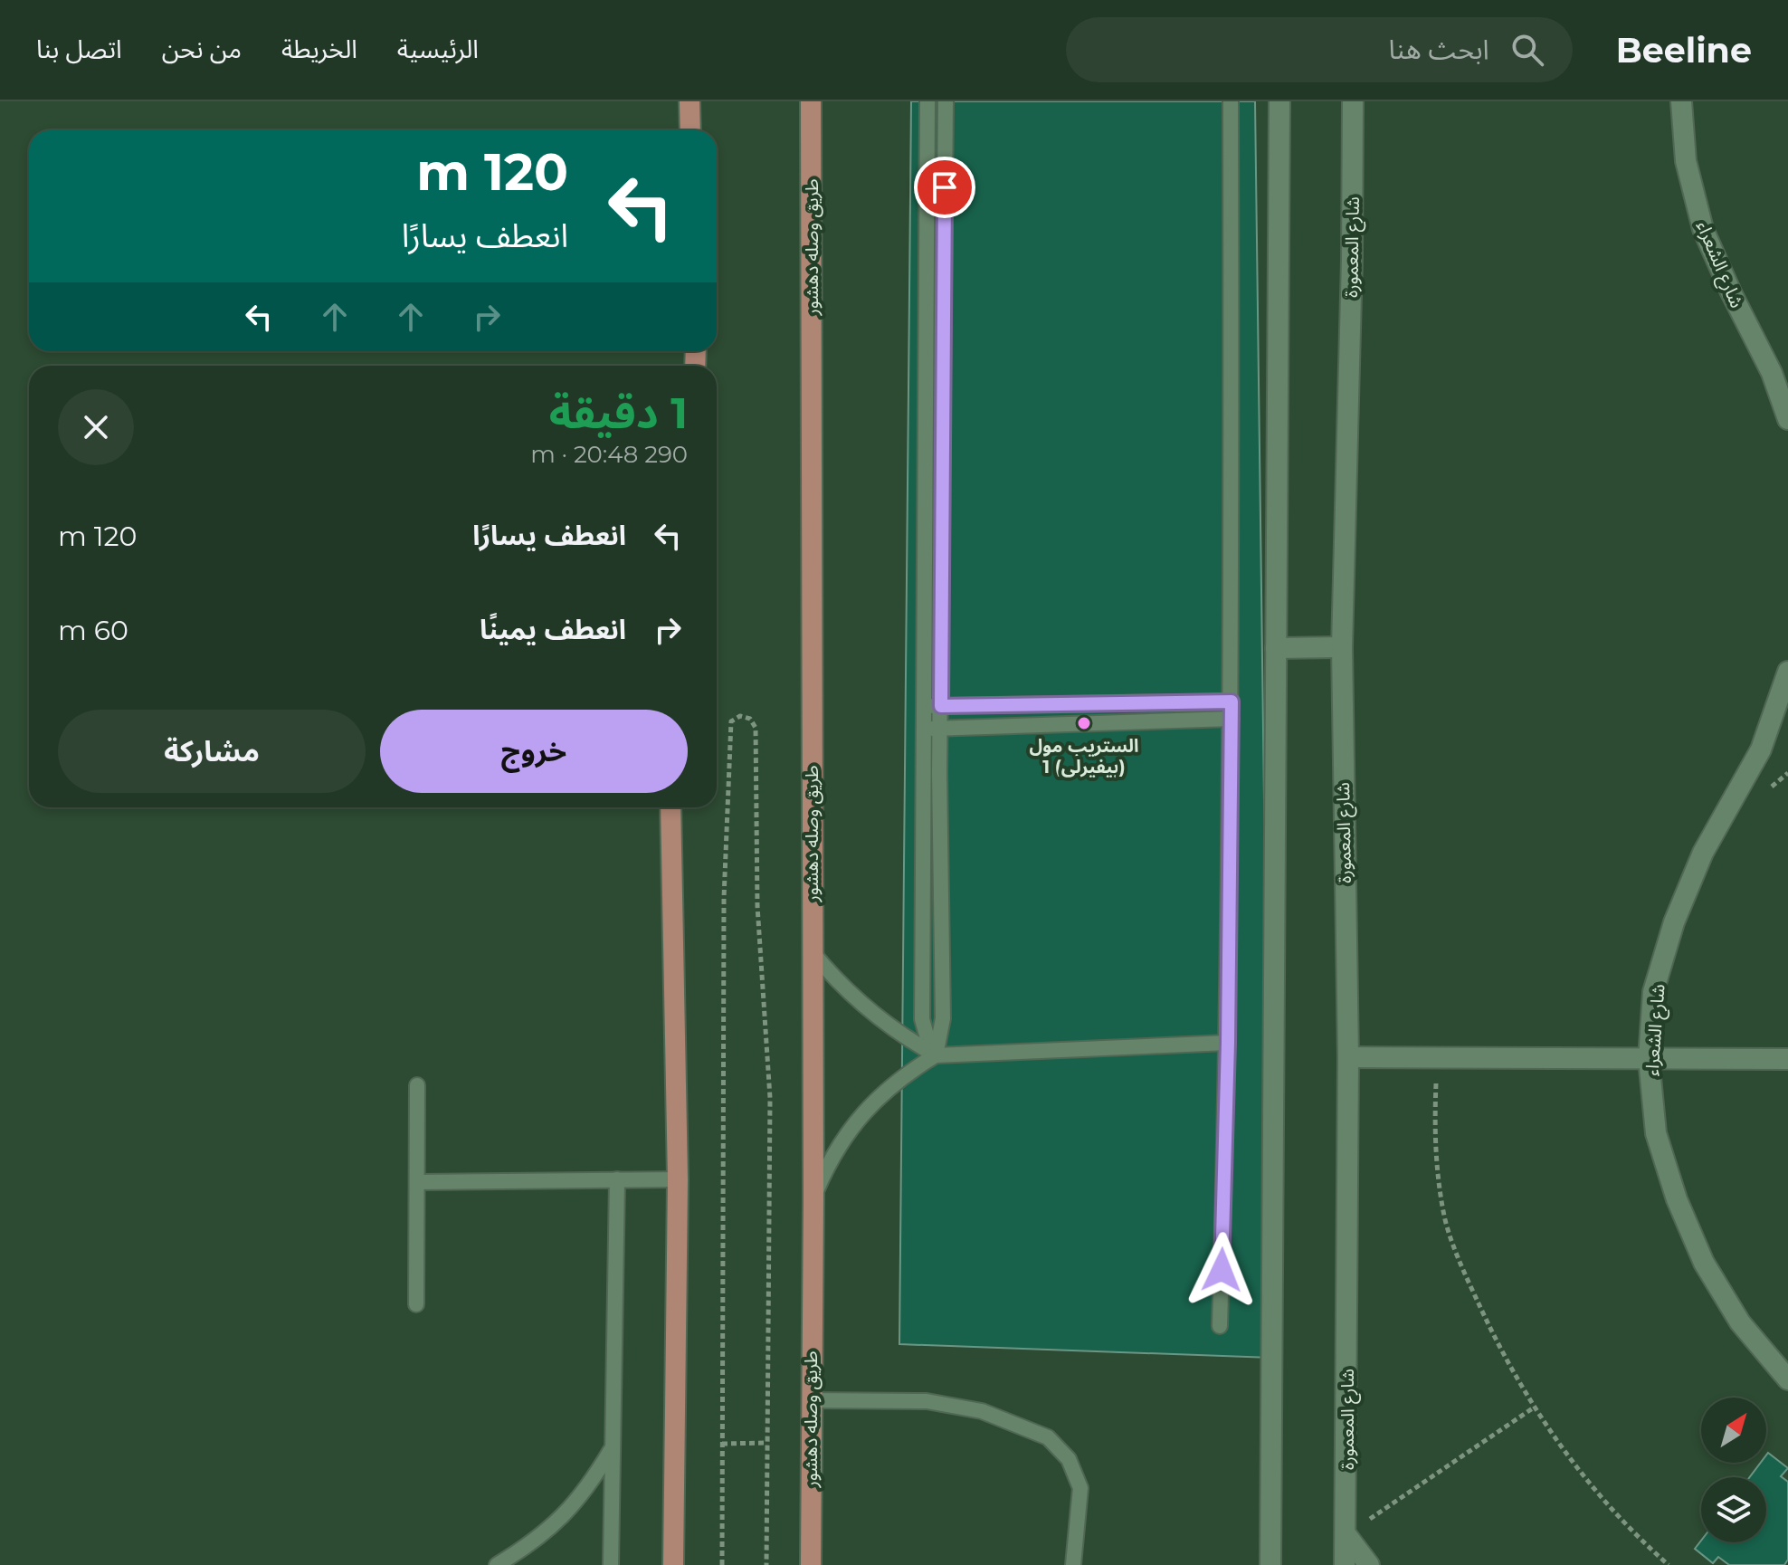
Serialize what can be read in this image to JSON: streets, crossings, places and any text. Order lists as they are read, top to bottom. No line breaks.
{"streets":{"main road":["طريق وصله دهشور"],"street":["شارع المعمورة","شارع الشعراء"]},"places":["الستريب مول 1 (بيفيرلى)"],"north":"top right","page":{"header":"Beeline","search":"ابحث هنا","nav":["الرئيسية","الخريطة","من نحن","اتصل بنا"],"turn":["120 m","انعطف يسارًا"],"heading":["1 دقيقة","290 m · 20:48"],"list":[{"name":"انعطف يسارًا","value":"120 m"},{"name":"انعطف يمينًا","value":"60 m"}],"buttons":["خروج","مشاركة"]}}
